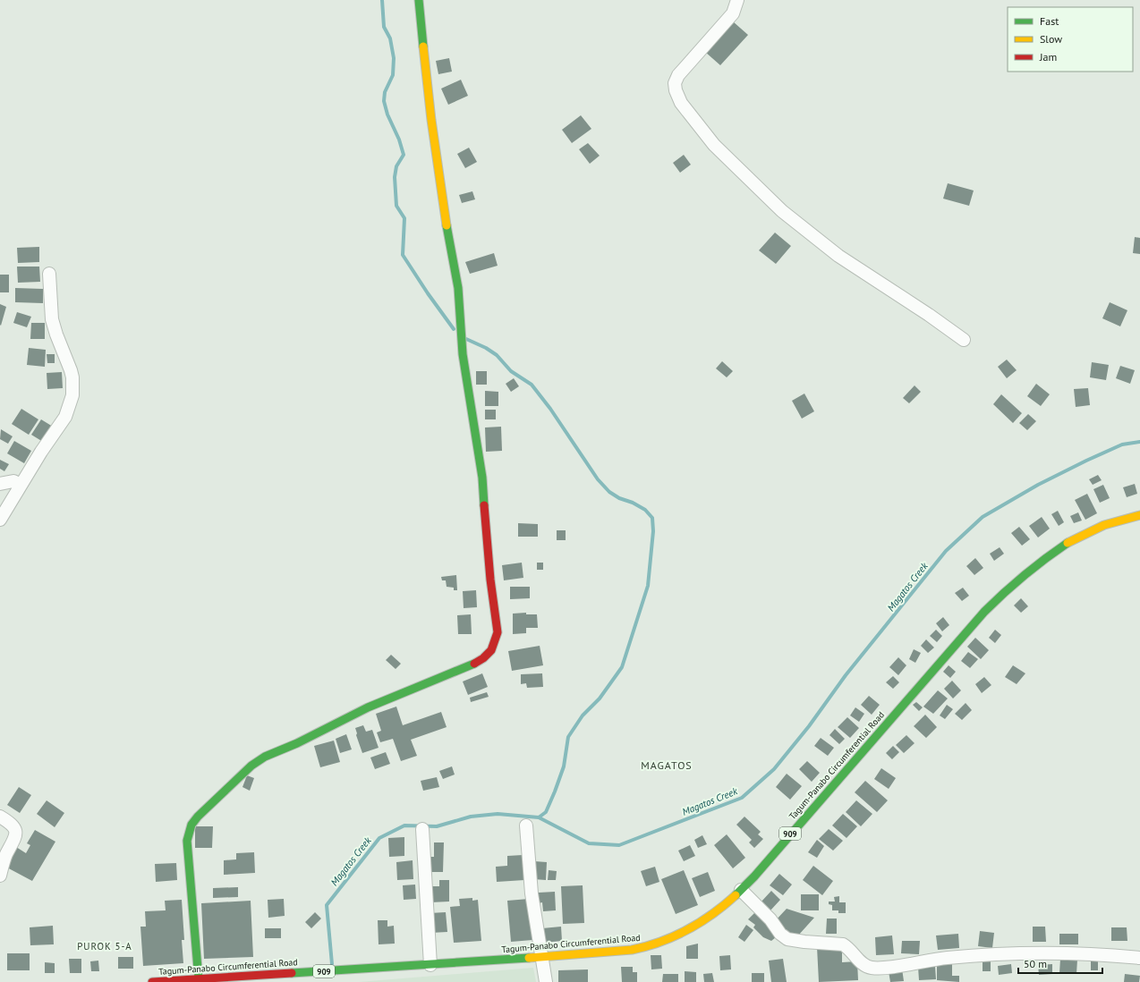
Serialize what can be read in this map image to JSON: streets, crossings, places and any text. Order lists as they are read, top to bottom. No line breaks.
{"streets":{"main road":["Tagum-Panabo Circumferential Road","909"]},"districts":["MAGATOS","PUROK 5-A"],"water":["Magatos Creek"],"legend":["Fast","Slow","Jam"],"scale_bar":"50 m"}
